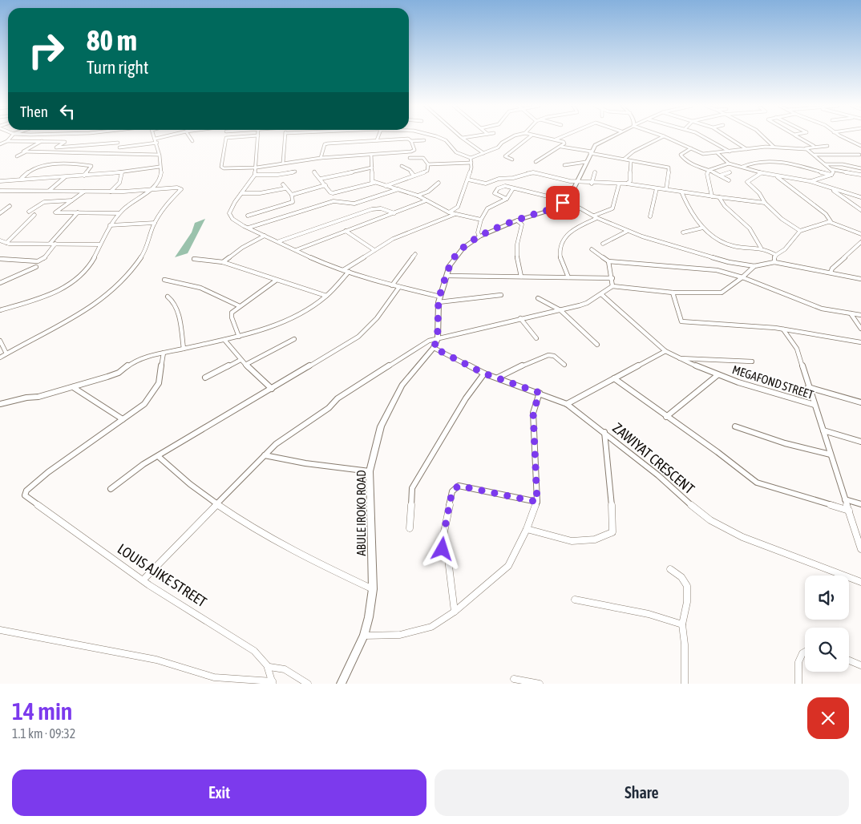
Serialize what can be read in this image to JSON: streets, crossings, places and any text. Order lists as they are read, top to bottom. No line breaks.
{"streets":{"street":["MEGAFOND STREET","ZAWIYAT CRESCENT","ABULE IROKO ROAD","LOUIS AJIKE STREET"]},"crossings":[["ZAWIYAT CRESCENT","ABULE IROKO ROAD"]],"page":{"turn":["80 m","Turn right"],"then":"Then","heading":["14 min","1.1 km · 09:32"],"buttons":["Exit","Share"]}}
